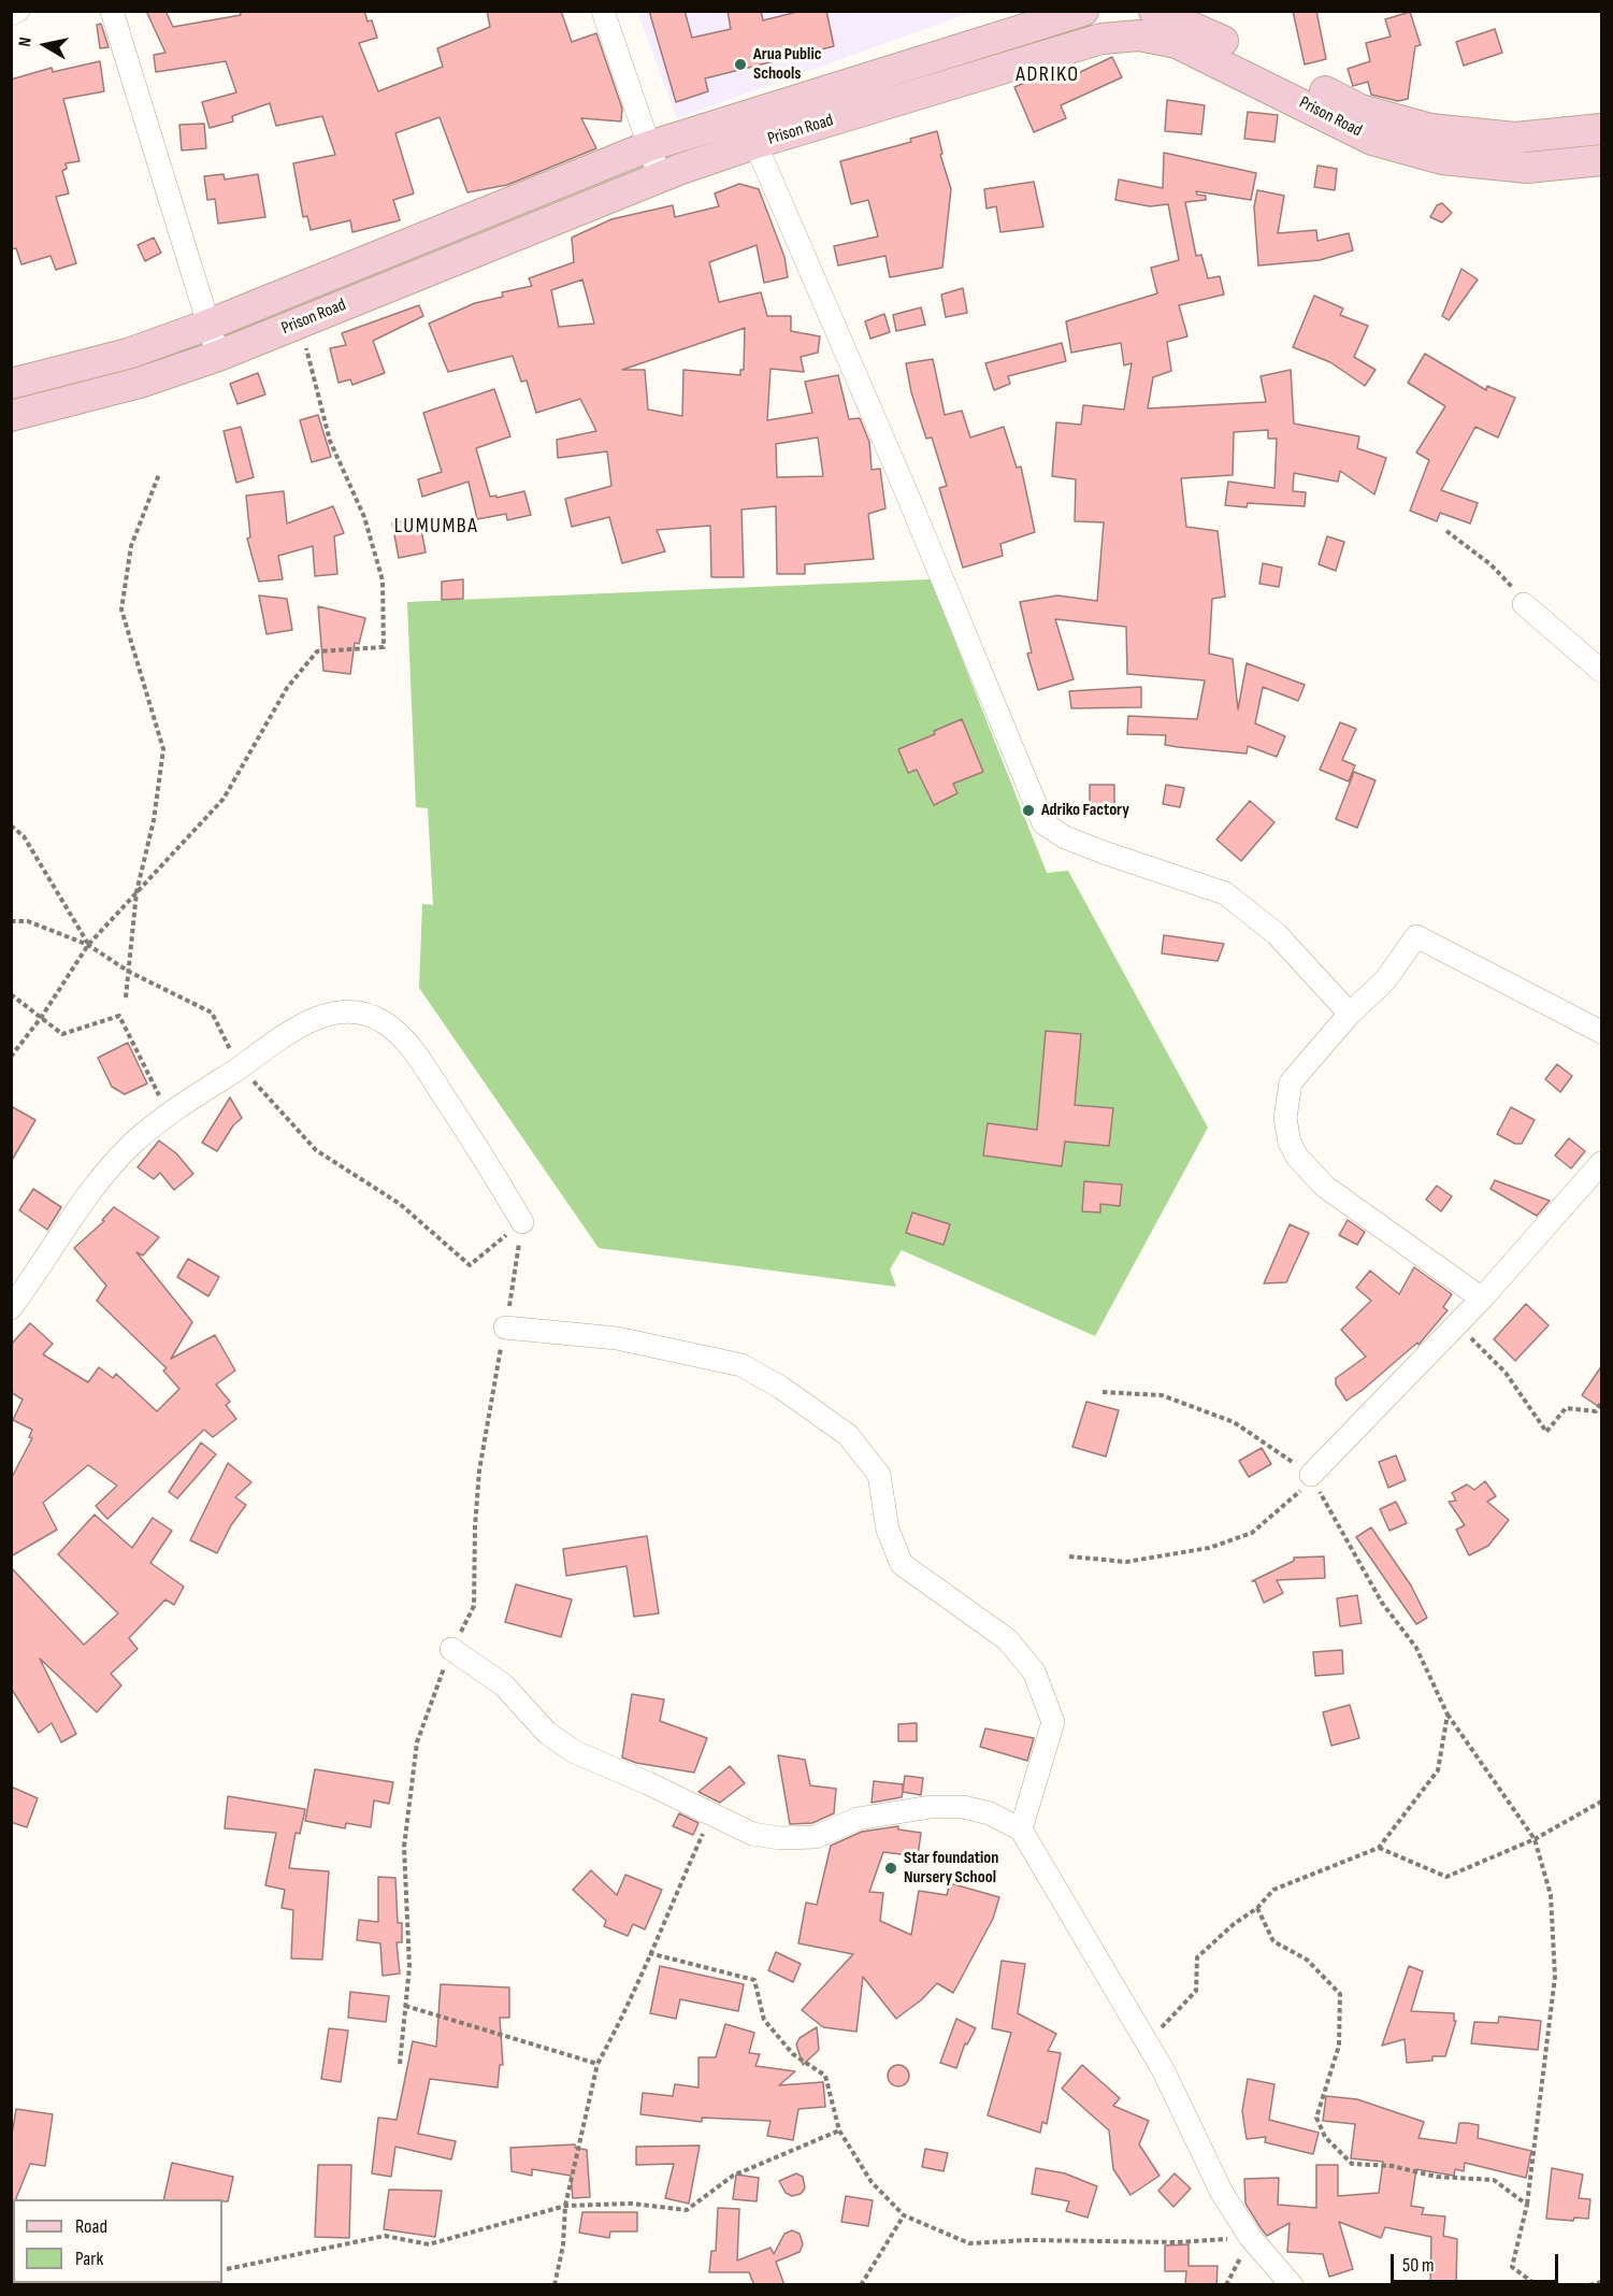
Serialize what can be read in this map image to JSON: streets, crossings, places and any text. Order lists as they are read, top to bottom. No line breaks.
{"streets":{"street":["Prison Road"]},"districts":["ADRIKO","LUMUMBA"],"places":["Arua Public Schools","Adriko Factory","Star foundation Nursery School"],"legend":["Road","Park"],"scale_bar":"50 m","north":"left"}
